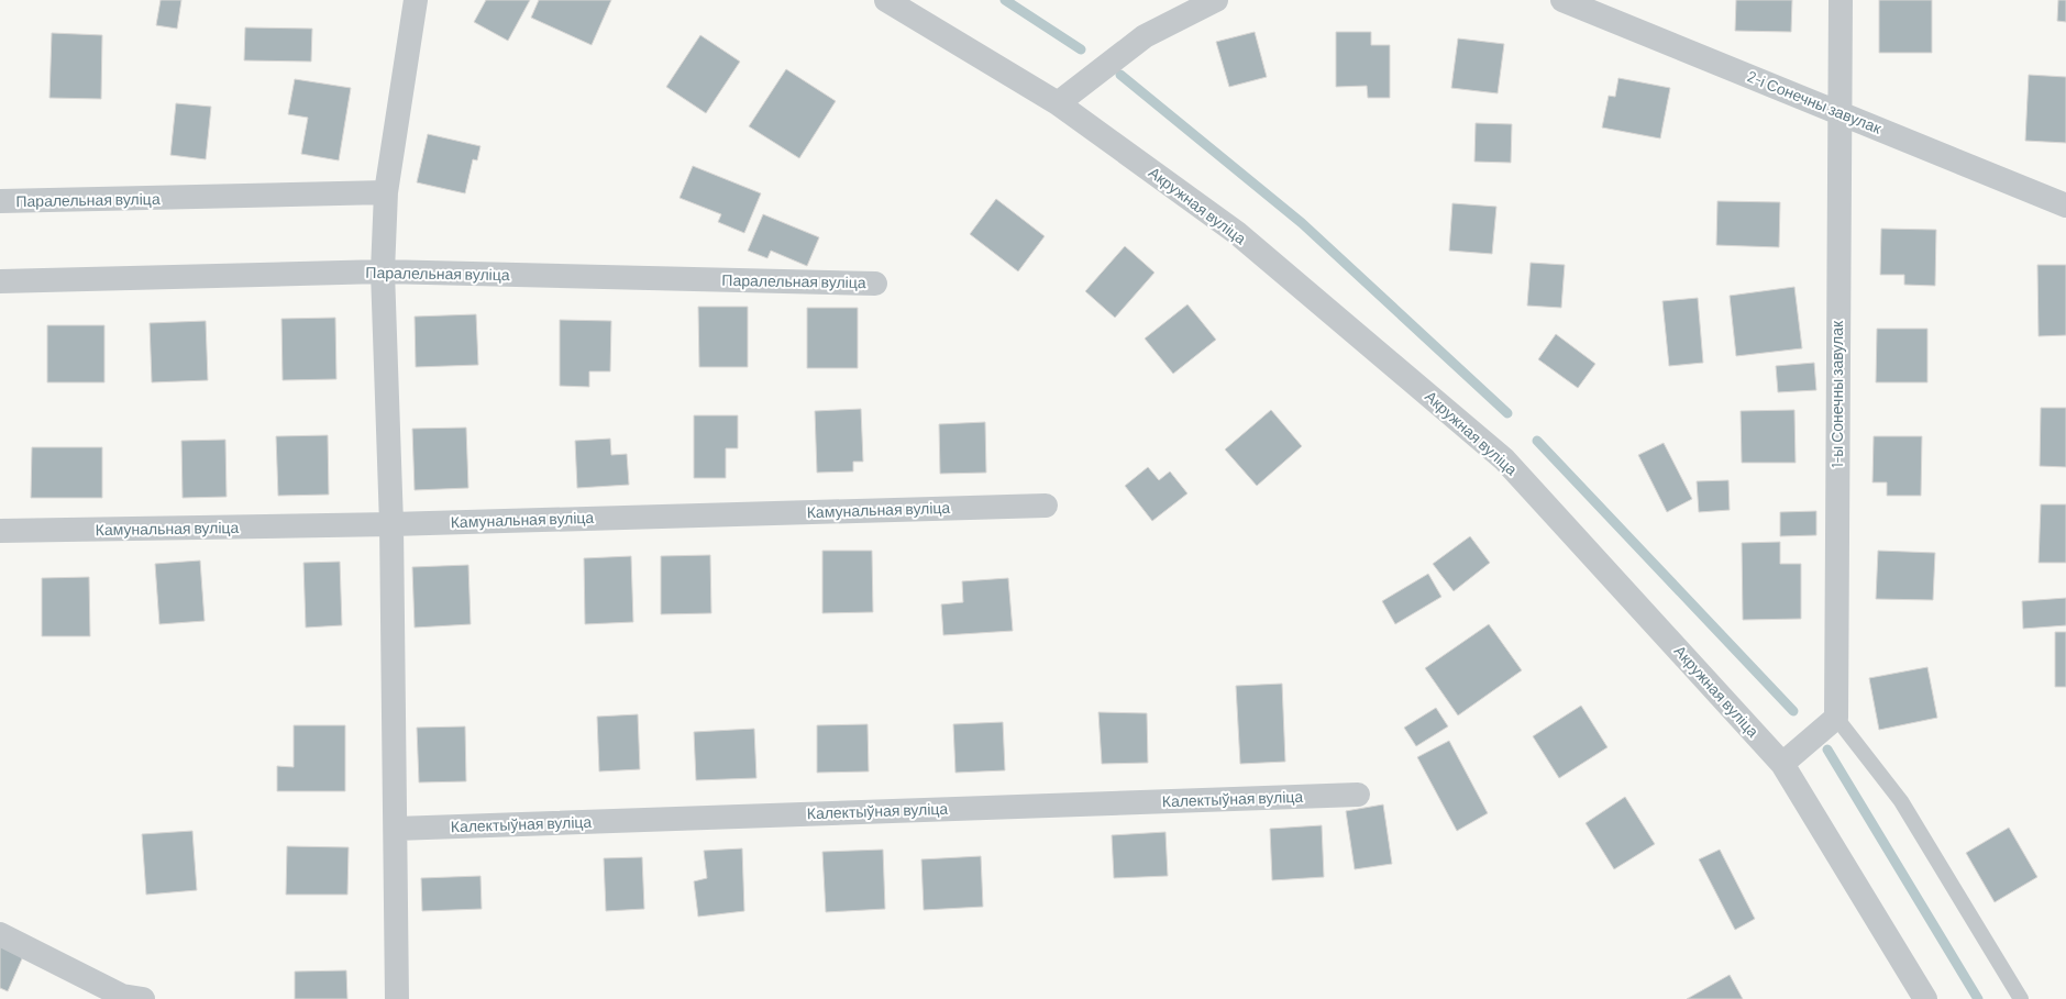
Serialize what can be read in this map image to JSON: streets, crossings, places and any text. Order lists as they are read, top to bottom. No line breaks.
{"streets":{"street":["2-і Сонечны завулак","Паралельная вуліца","Акружная вуліца","1-ы Сонечны завулак","Камунальная вуліца","Калектыўная вуліца"]},"crossings":[["2-і Сонечны завулак","1-ы Сонечны завулак"]]}
